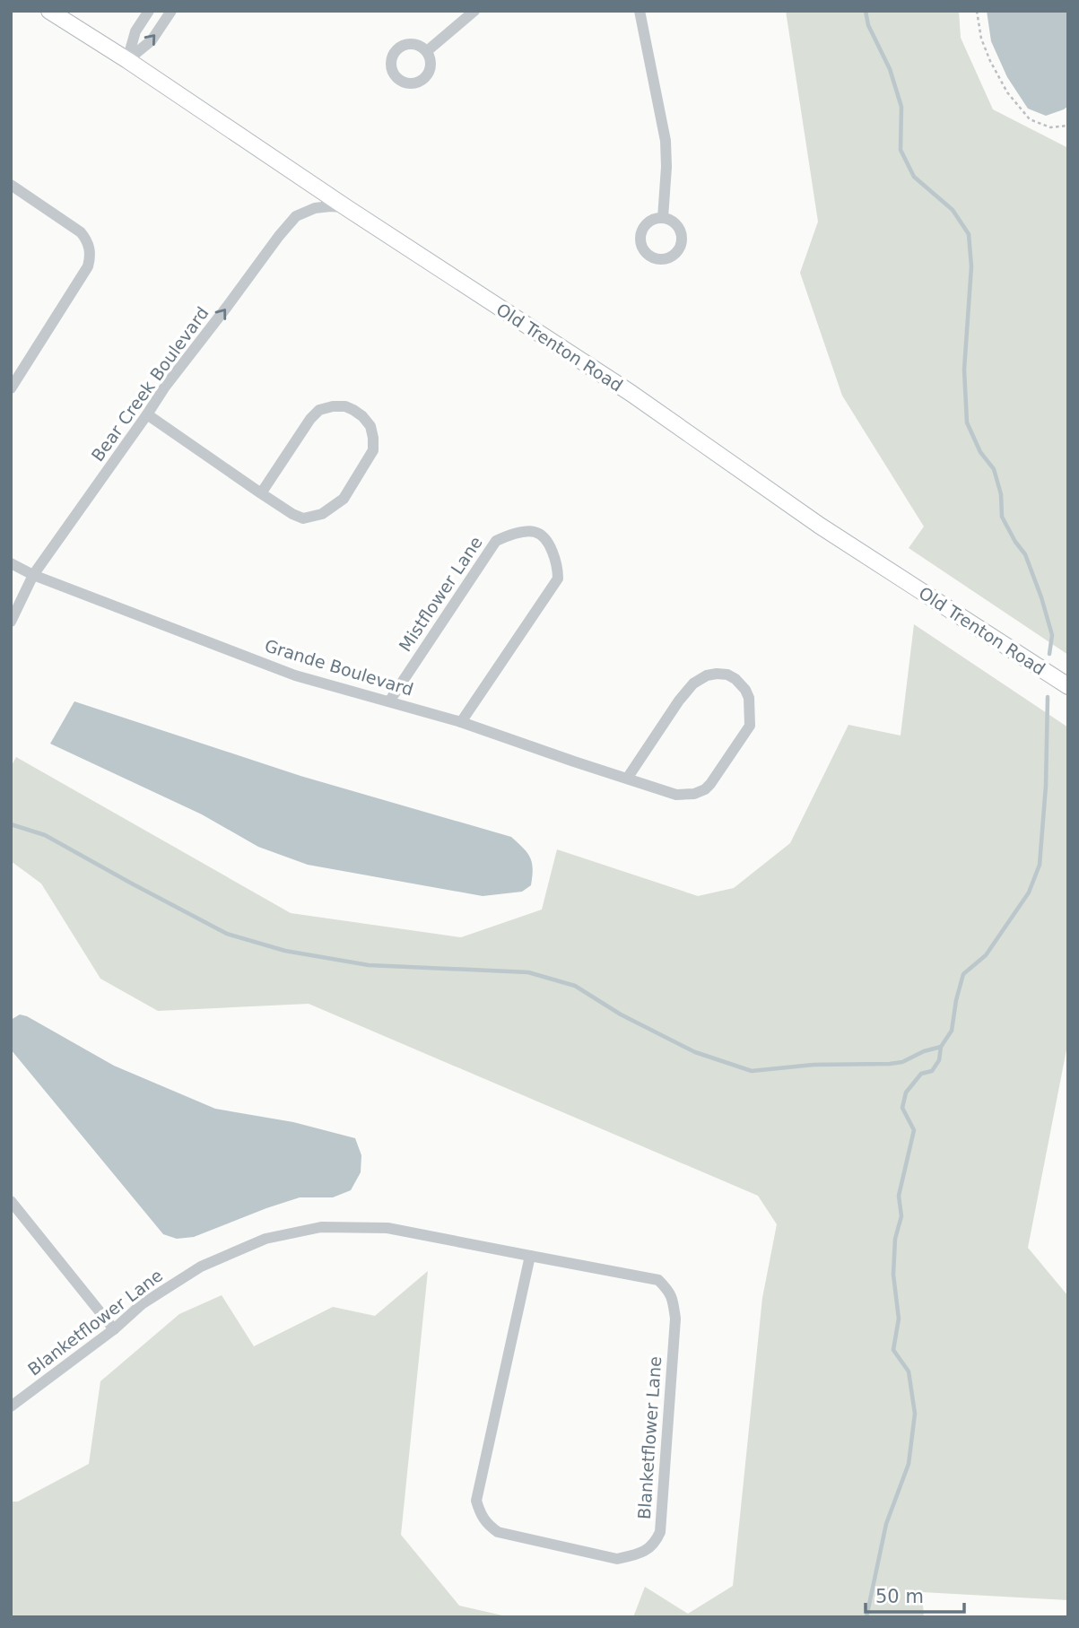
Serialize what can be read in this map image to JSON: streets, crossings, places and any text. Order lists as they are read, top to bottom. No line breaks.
{"streets":{"main road":["Old Trenton Road"],"street":["Bear Creek Boulevard","Mistflower Lane","Grande Boulevard","Blanketflower Lane"]},"crossings":[["Old Trenton Road","Bear Creek Boulevard"],["Bear Creek Boulevard","Grande Boulevard"],["Mistflower Lane","Grande Boulevard"]],"one_way":["Bear Creek Boulevard"],"scale_bar":"50 m"}
